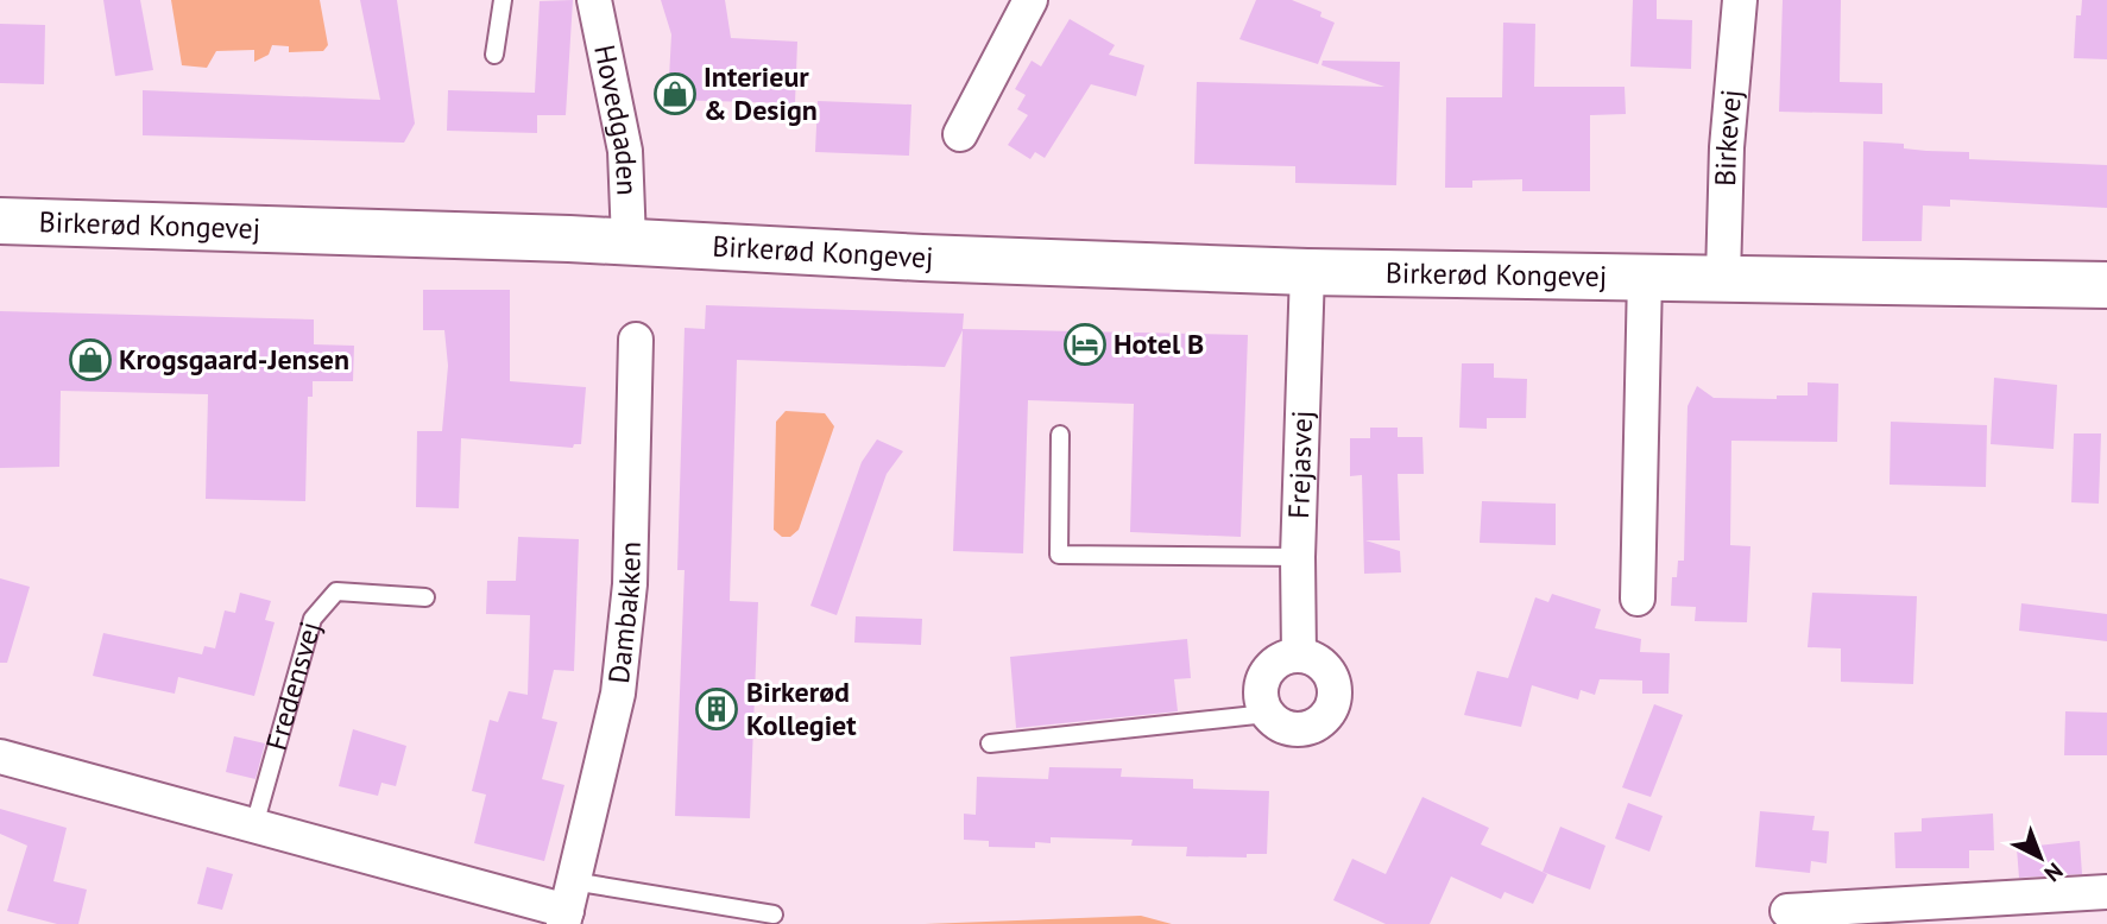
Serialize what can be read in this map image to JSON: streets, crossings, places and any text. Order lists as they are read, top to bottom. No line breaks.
{"streets":{"main road":["Birkerød Kongevej"],"street":["Hovedgaden","Birkevej","Frejasvej","Dambakken"],"lane":["Fredensvej"]},"crossings":[["Hovedgaden","Birkerød Kongevej"],["Birkevej","Birkerød Kongevej"],["Birkerød Kongevej","Frejasvej"]],"places":{"shop":["Interieur & Design","Krogsgaard-Jensen"],"hotel":["Hotel B"],"building":["Birkerød Kollegiet"]},"north":"bottom right"}
